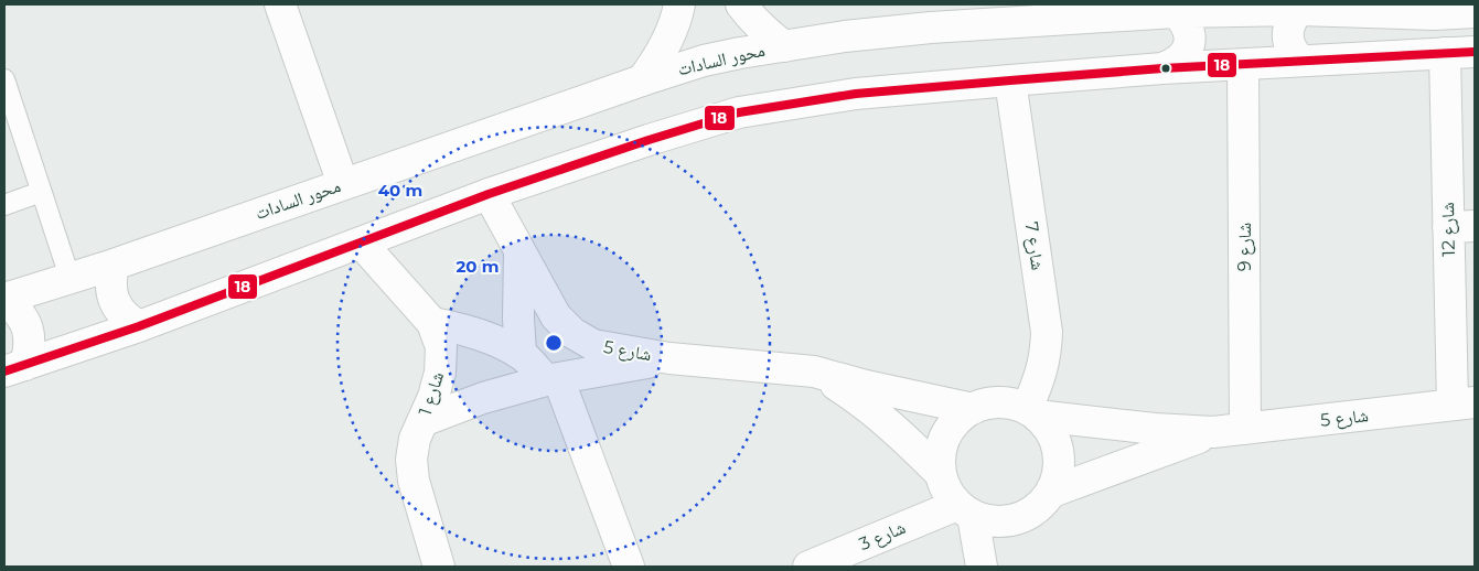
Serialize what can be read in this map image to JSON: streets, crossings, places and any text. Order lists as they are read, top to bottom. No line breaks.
{"streets":{"street":["محور السادات","شارع 12","شارع 7","شارع 9","شارع 5","شارع 1","شارع 3"]},"crossings":[["شارع 12","شارع 5"],["شارع 7","شارع 5"],["شارع 7","شارع 3"],["شارع 9","شارع 5"],["شارع 5","شارع 3"]],"lines":["transit line 18"],"rings":["40 m","20 m"]}
